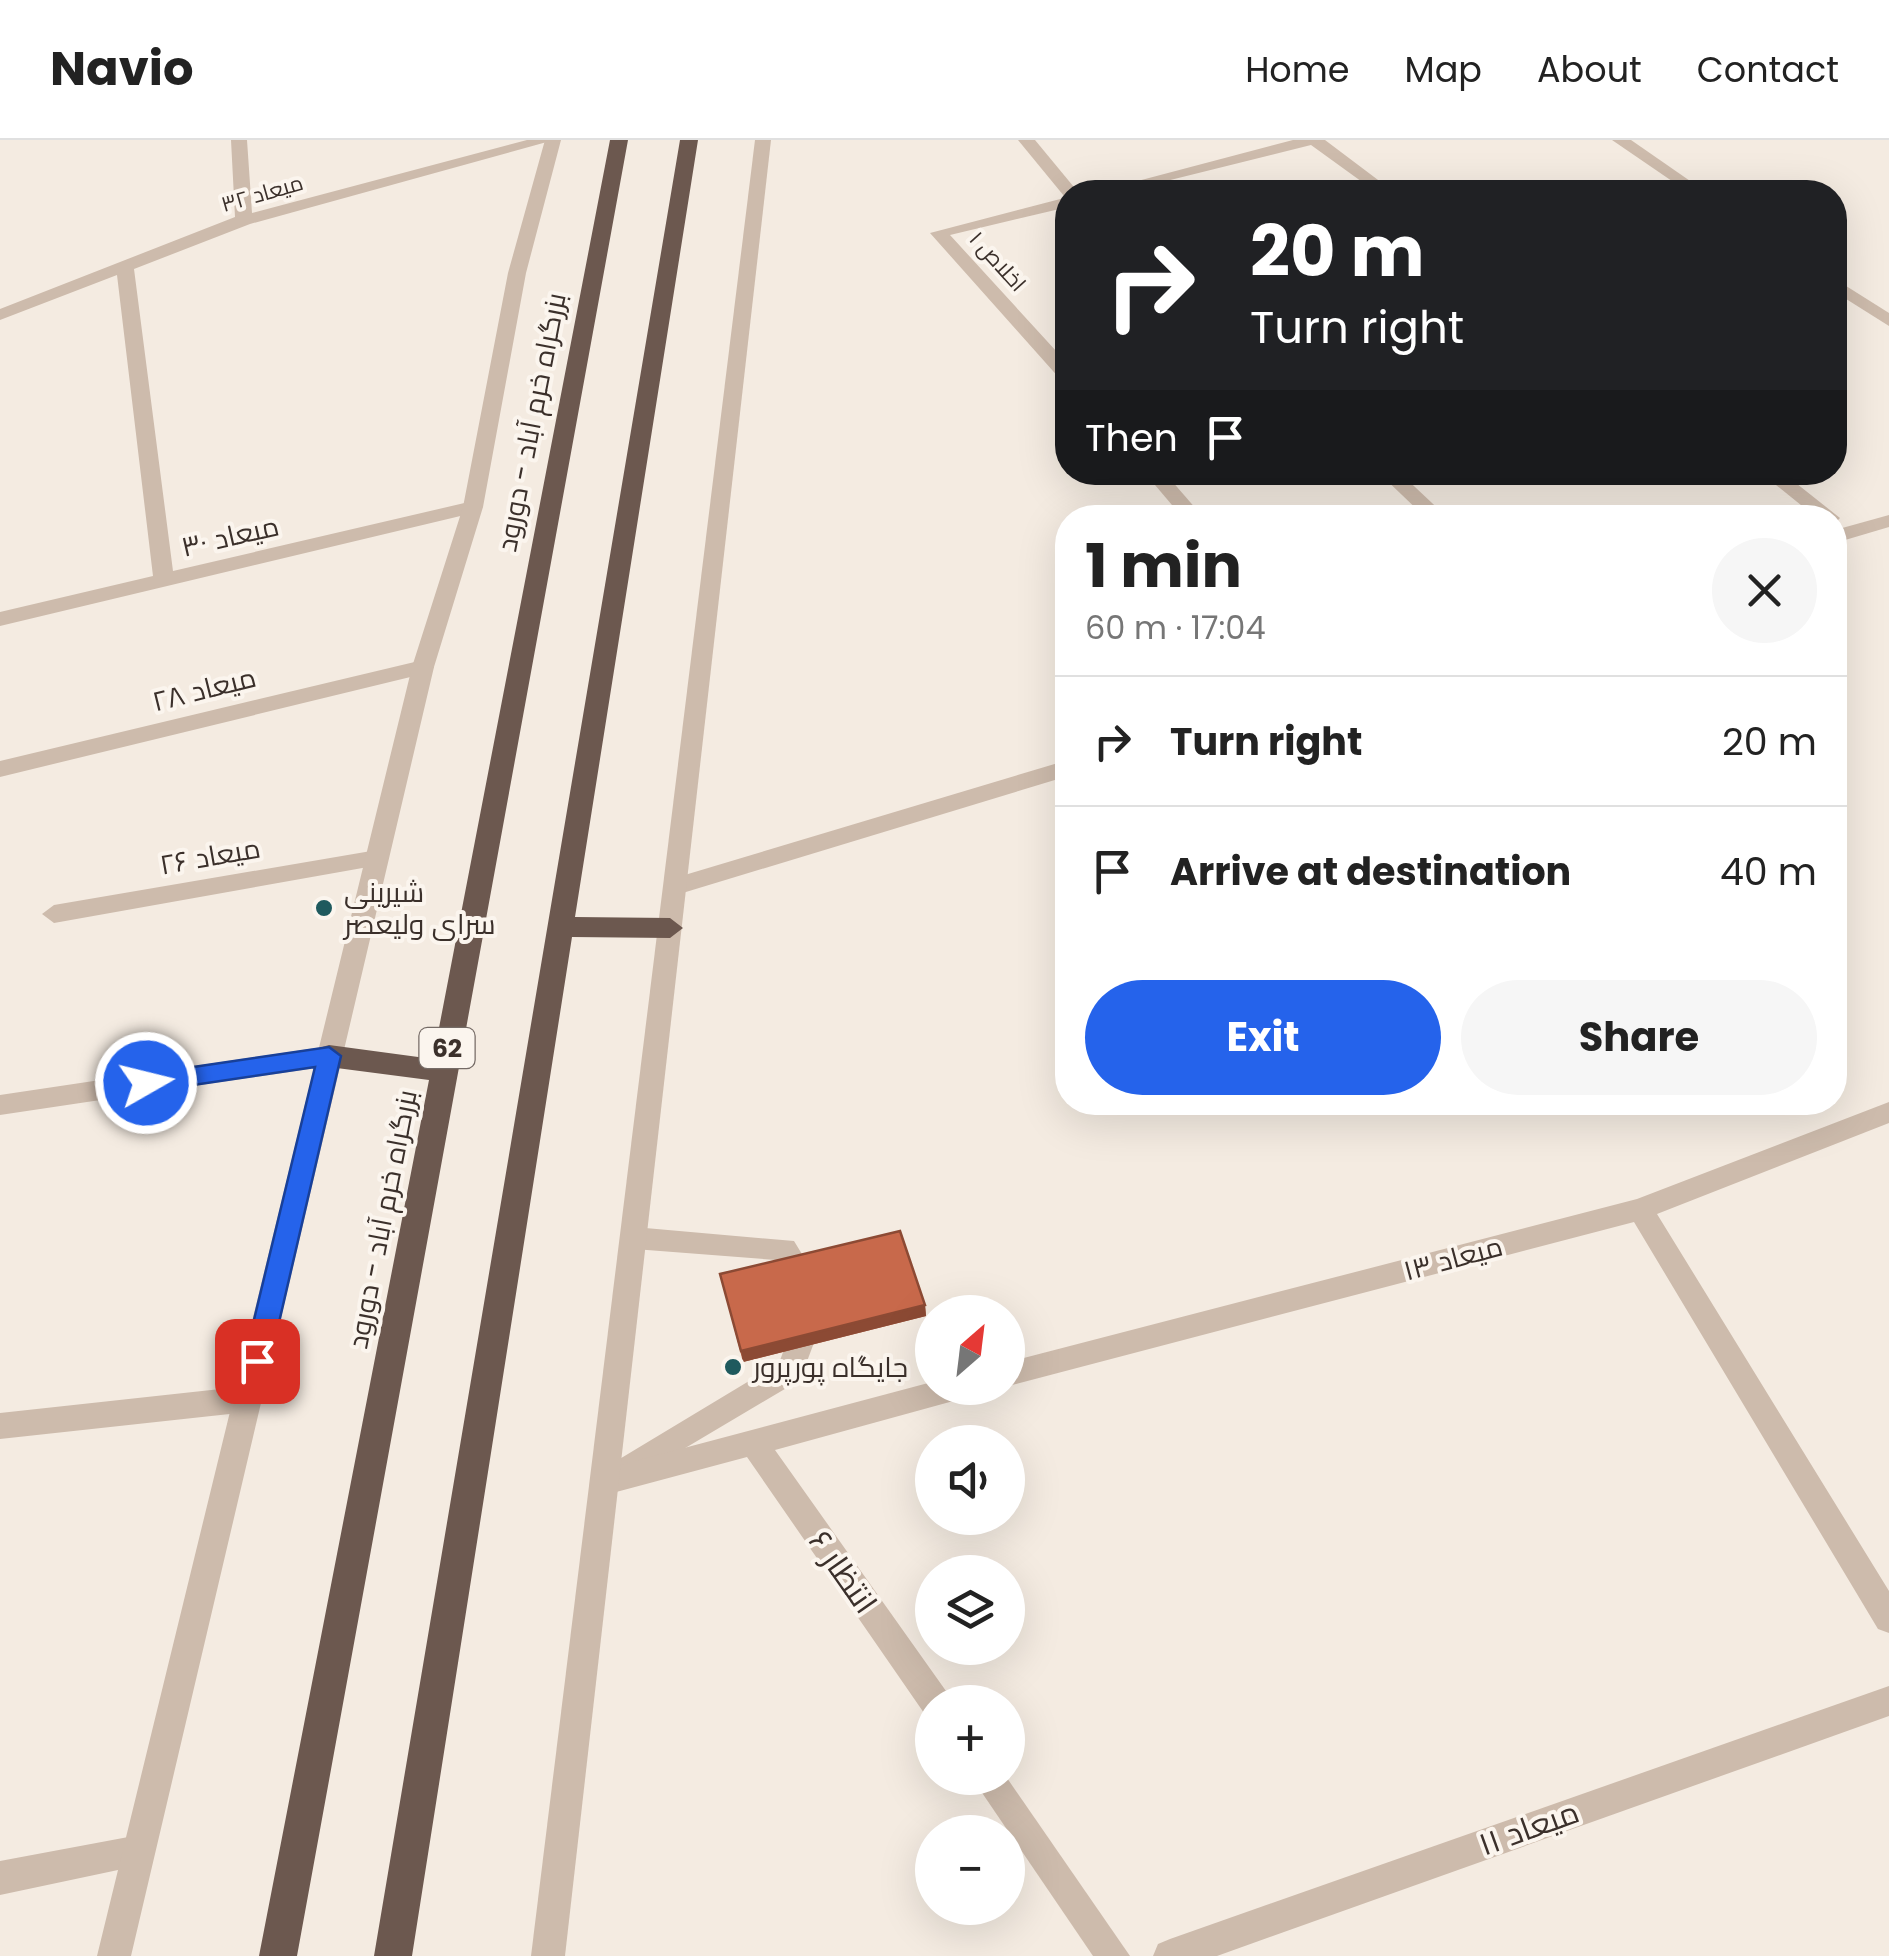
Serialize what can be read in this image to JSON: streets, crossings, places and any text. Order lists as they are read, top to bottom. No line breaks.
{"streets":{"highway":["بزرگراه خرم آباد - دورود","62"],"street":["میعاد ۳۲","اخلاص ۱","میعاد ۳۰","میعاد ۲۸","میعاد ۲۶","میعاد ۱۳","انتظار ۶","میعاد ۱۱"]},"places":["شیرینی سرای ولیعصر","جایگاه پورپرور"],"north":"top right","page":{"header":"Navio","nav":["Home","Map","About","Contact"],"turn":["20 m","Turn right"],"then":"Then","heading":["1 min","60 m · 17:04"],"list":[{"name":"Turn right","value":"20 m"},{"name":"Arrive at destination","value":"40 m"}],"buttons":["Exit","Share"],"map_buttons":["+","−"]}}
